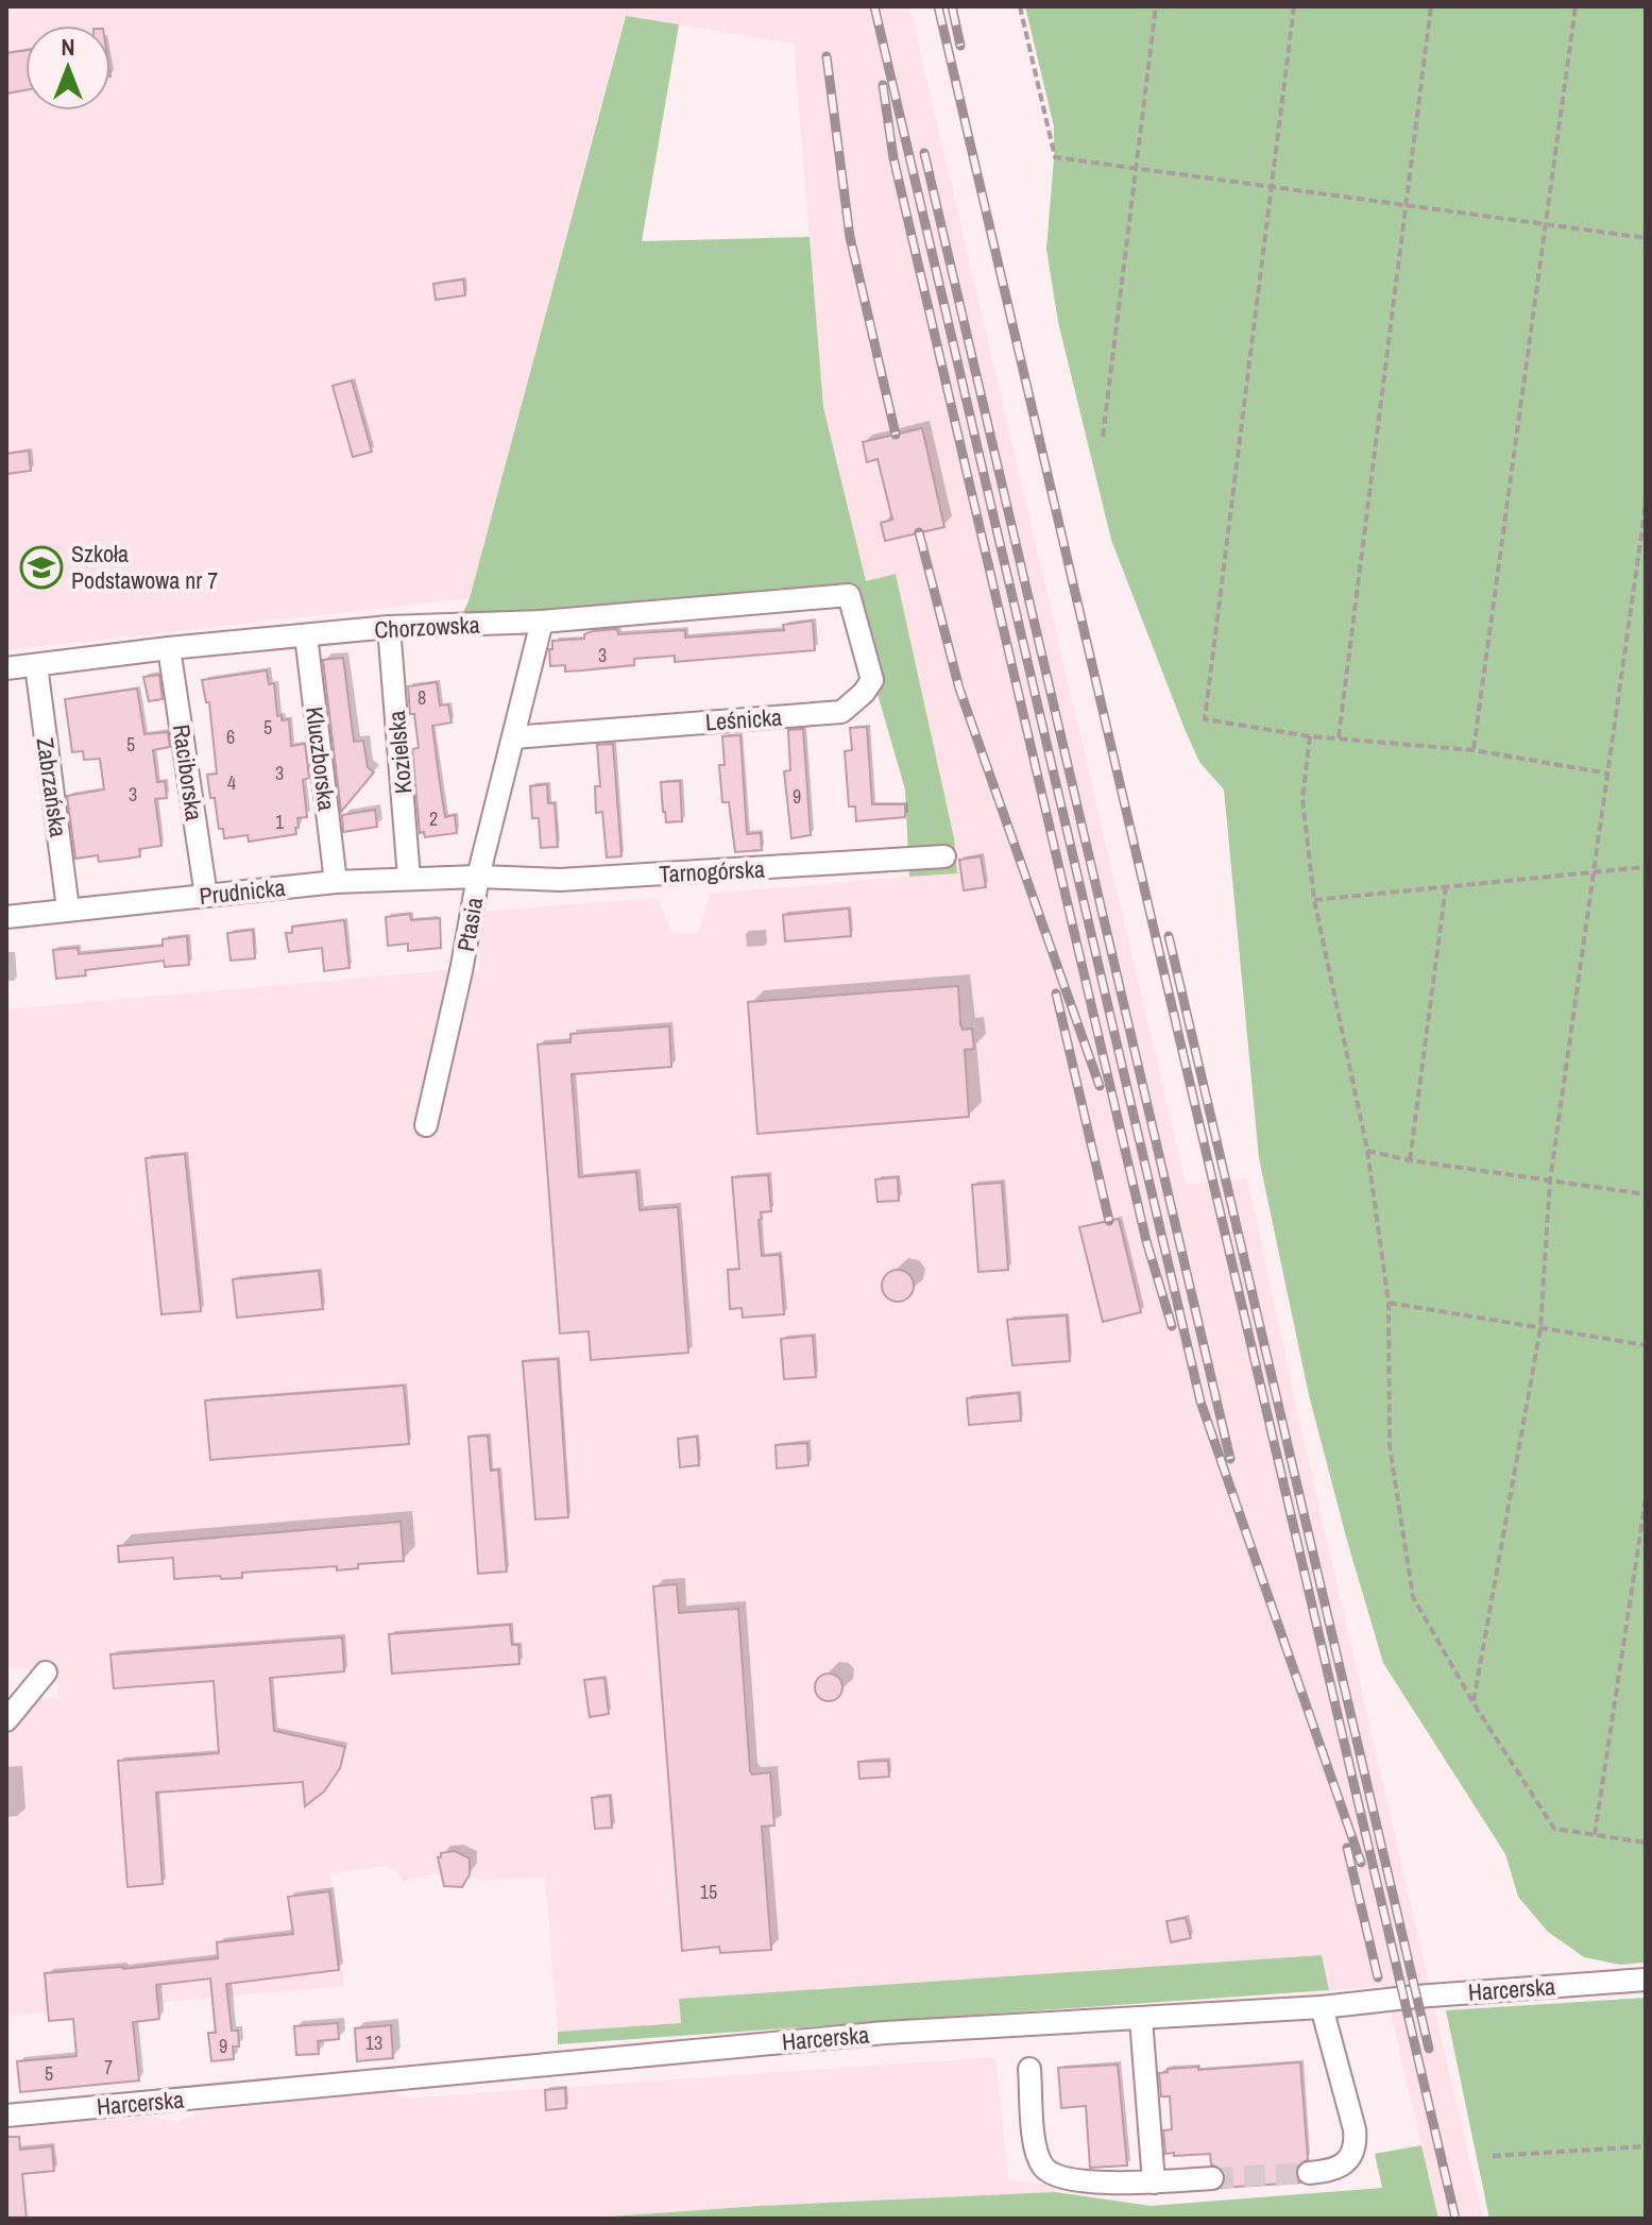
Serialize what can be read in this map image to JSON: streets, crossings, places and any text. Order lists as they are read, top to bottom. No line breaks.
{"streets":{"street":["Chorzowska","Leśnicka","Kozielska","Kluczborska","Raciborska","Zabrzańska","Tarnogórska","Prudnicka","Ptasia","Harcerska"]},"crossings":[["Chorzowska","Leśnicka"],["Chorzowska","Kozielska"],["Chorzowska","Kluczborska"],["Chorzowska","Raciborska"],["Chorzowska","Zabrzańska"],["Chorzowska","Ptasia"],["Leśnicka","Ptasia"],["Kozielska","Prudnicka"],["Kluczborska","Prudnicka"],["Raciborska","Prudnicka"],["Zabrzańska","Prudnicka"],["Tarnogórska","Prudnicka"],["Tarnogórska","Ptasia"],["Prudnicka","Ptasia"]],"places":{"school or university":["Szkoła Podstawowa nr 7"]},"house_numbers":["3","8","5","6","5","3","4","3","9","2","1","15","13","9","7","5"],"north":"top"}
